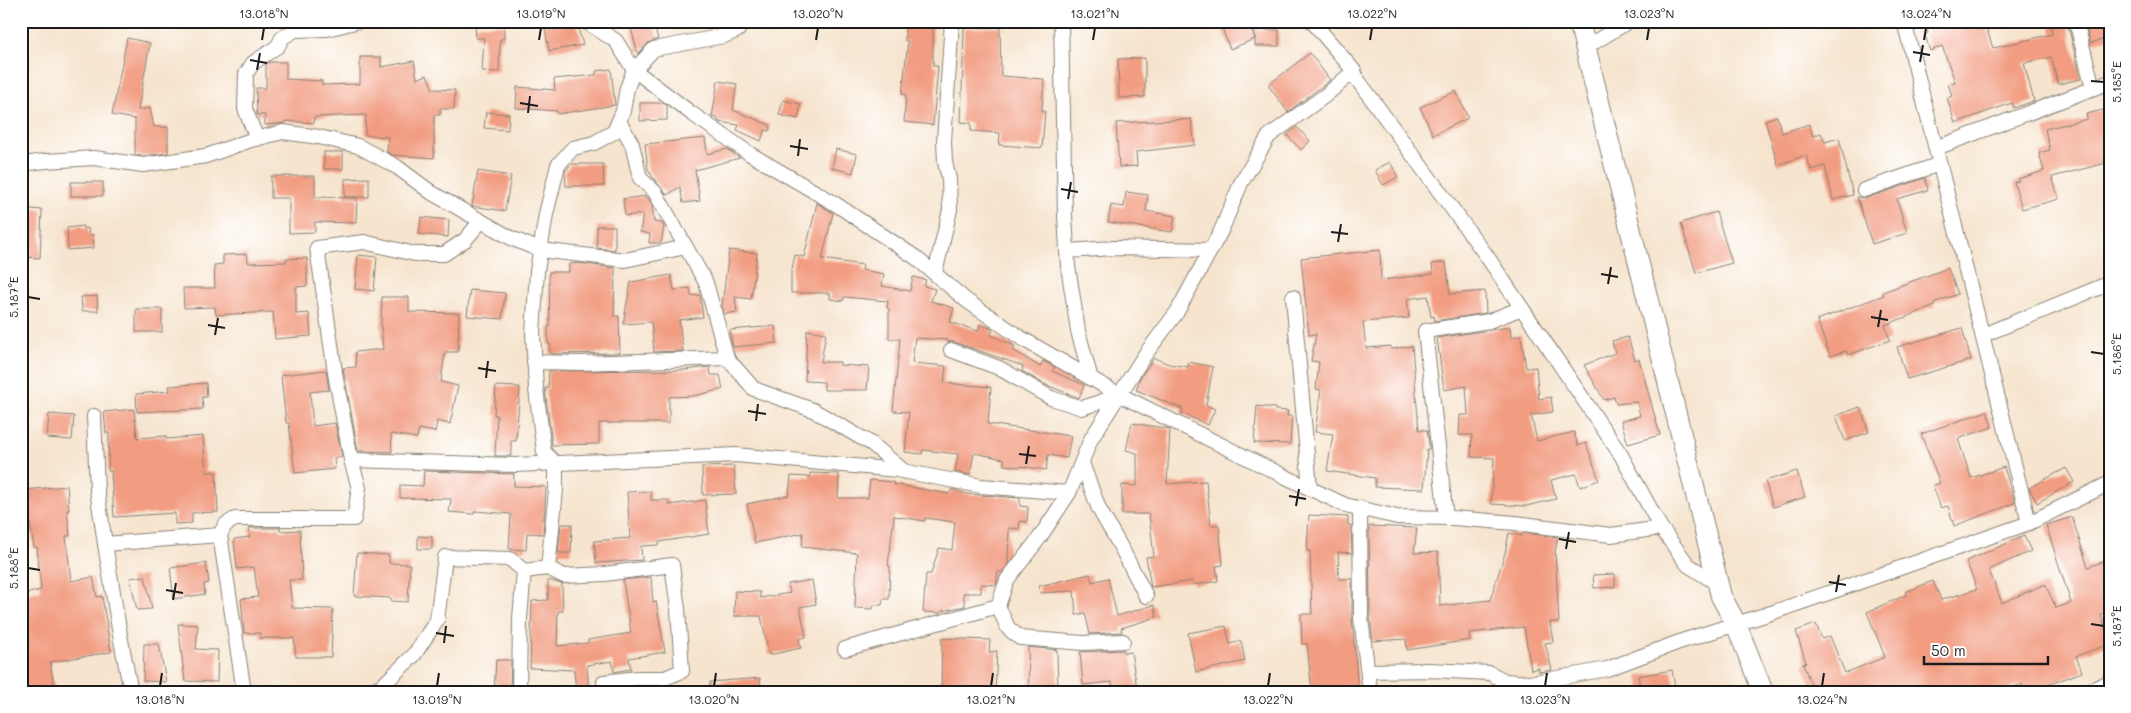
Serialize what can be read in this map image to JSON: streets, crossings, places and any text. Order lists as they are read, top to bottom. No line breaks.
{"scale_bar":"50 m","coordinates":["13.018°N","13.019°N","13.020°N","13.021°N","13.022°N","13.023°N","13.024°N","5.185°E","5.187°E","5.186°E","5.188°E"]}
